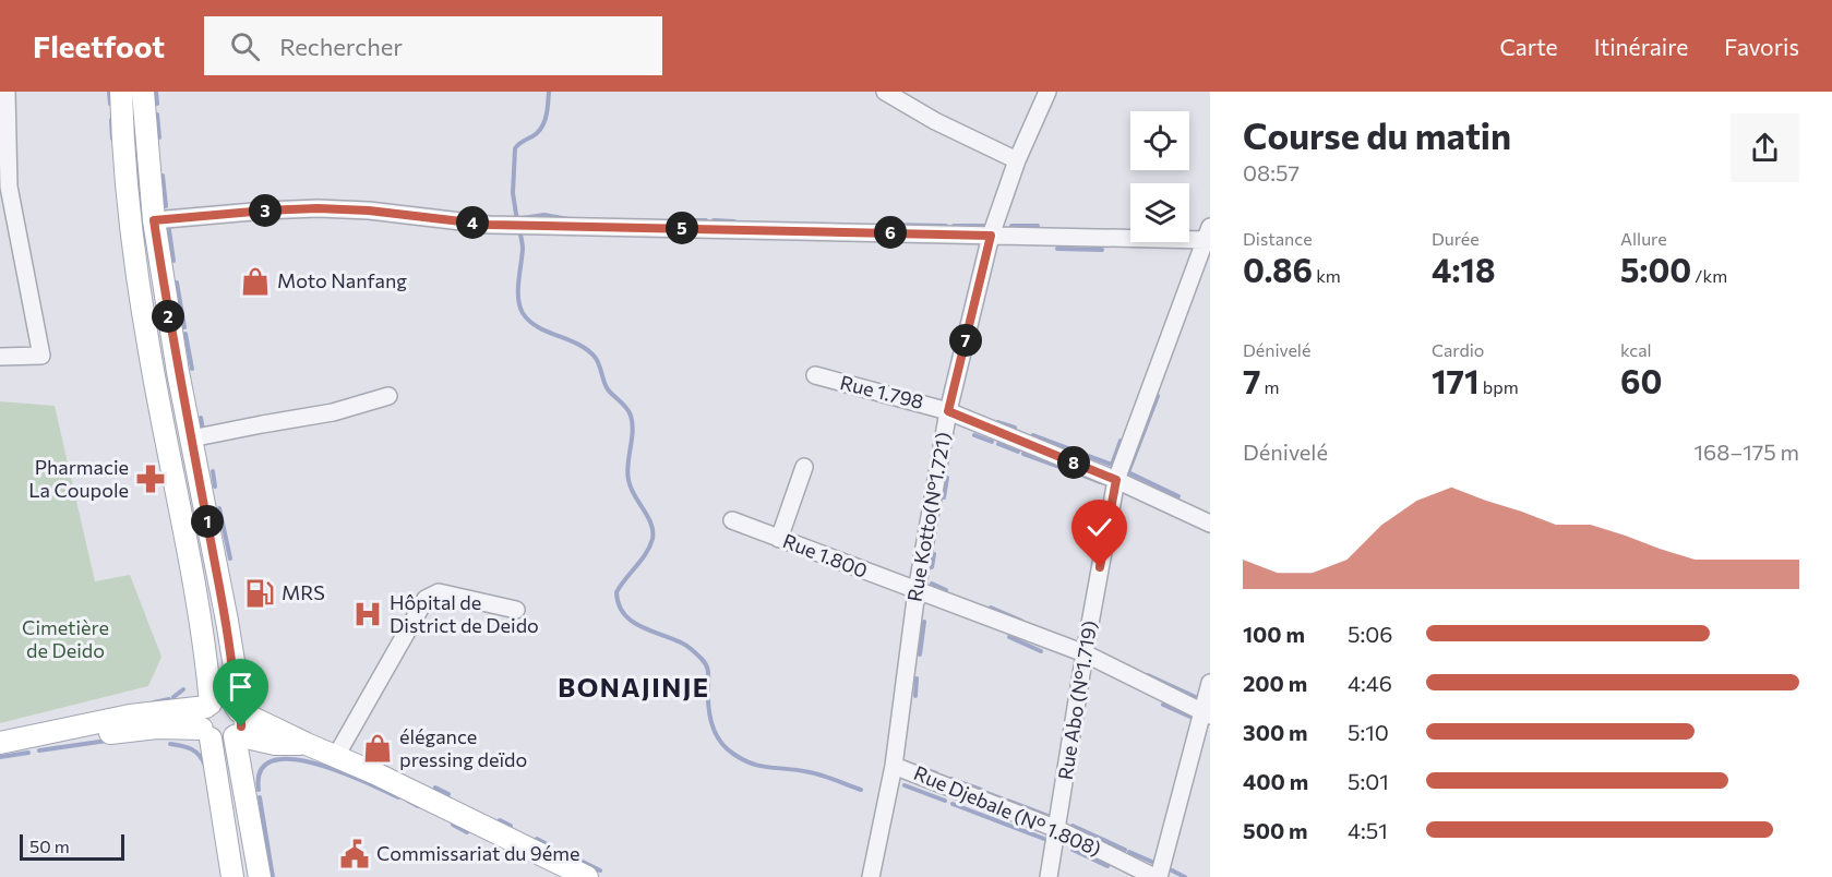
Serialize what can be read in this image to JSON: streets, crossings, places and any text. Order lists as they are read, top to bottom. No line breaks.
{"streets":{"street":["Rue 1.798","Rue Kotto(N°1.721)","Rue 1.800","Rue Abo (N°1.719)","Rue Djebale (N° 1.808)"]},"crossings":[["Rue 1.798","Rue Kotto(N°1.721)"],["Rue 1.798","Rue Abo (N°1.719)"],["Rue Kotto(N°1.721)","Rue 1.800"],["Rue Kotto(N°1.721)","Rue Djebale (N° 1.808)"],["Rue 1.800","Rue Abo (N°1.719)"],["Rue Abo (N°1.719)","Rue Djebale (N° 1.808)"]],"districts":["BONAJINJE"],"parks":["Cimetière de Deido"],"places":{"shop":["Moto Nanfang","élégance pressing deïdo"],"pharmacy":["Pharmacie La Coupole"],"fuel station":["MRS"],"hospital":["Hôpital de District de Deido"],"public building":["Commissariat du 9éme"]},"scale_bar":"50 m","page":{"header":"Fleetfoot","search":"Rechercher","nav":["Carte","Itinéraire","Favoris"],"heading":["Course du matin","08:57"],"pins":["3","4","5","6","2","7","8","1"],"stats":[["Distance","0.86 km"],["Durée","4:18"],["Allure","5:00 /km"],["Dénivelé","7 m"],["Cardio","171 bpm"],["kcal","60"]],"chart":["Dénivelé","168–175 m"],"list":[{"name":"100 m","note":"5:06"},{"name":"200 m","note":"4:46"},{"name":"300 m","note":"5:10"},{"name":"400 m","note":"5:01"},{"name":"500 m","note":"4:51"}],"scale":"50 m"}}
